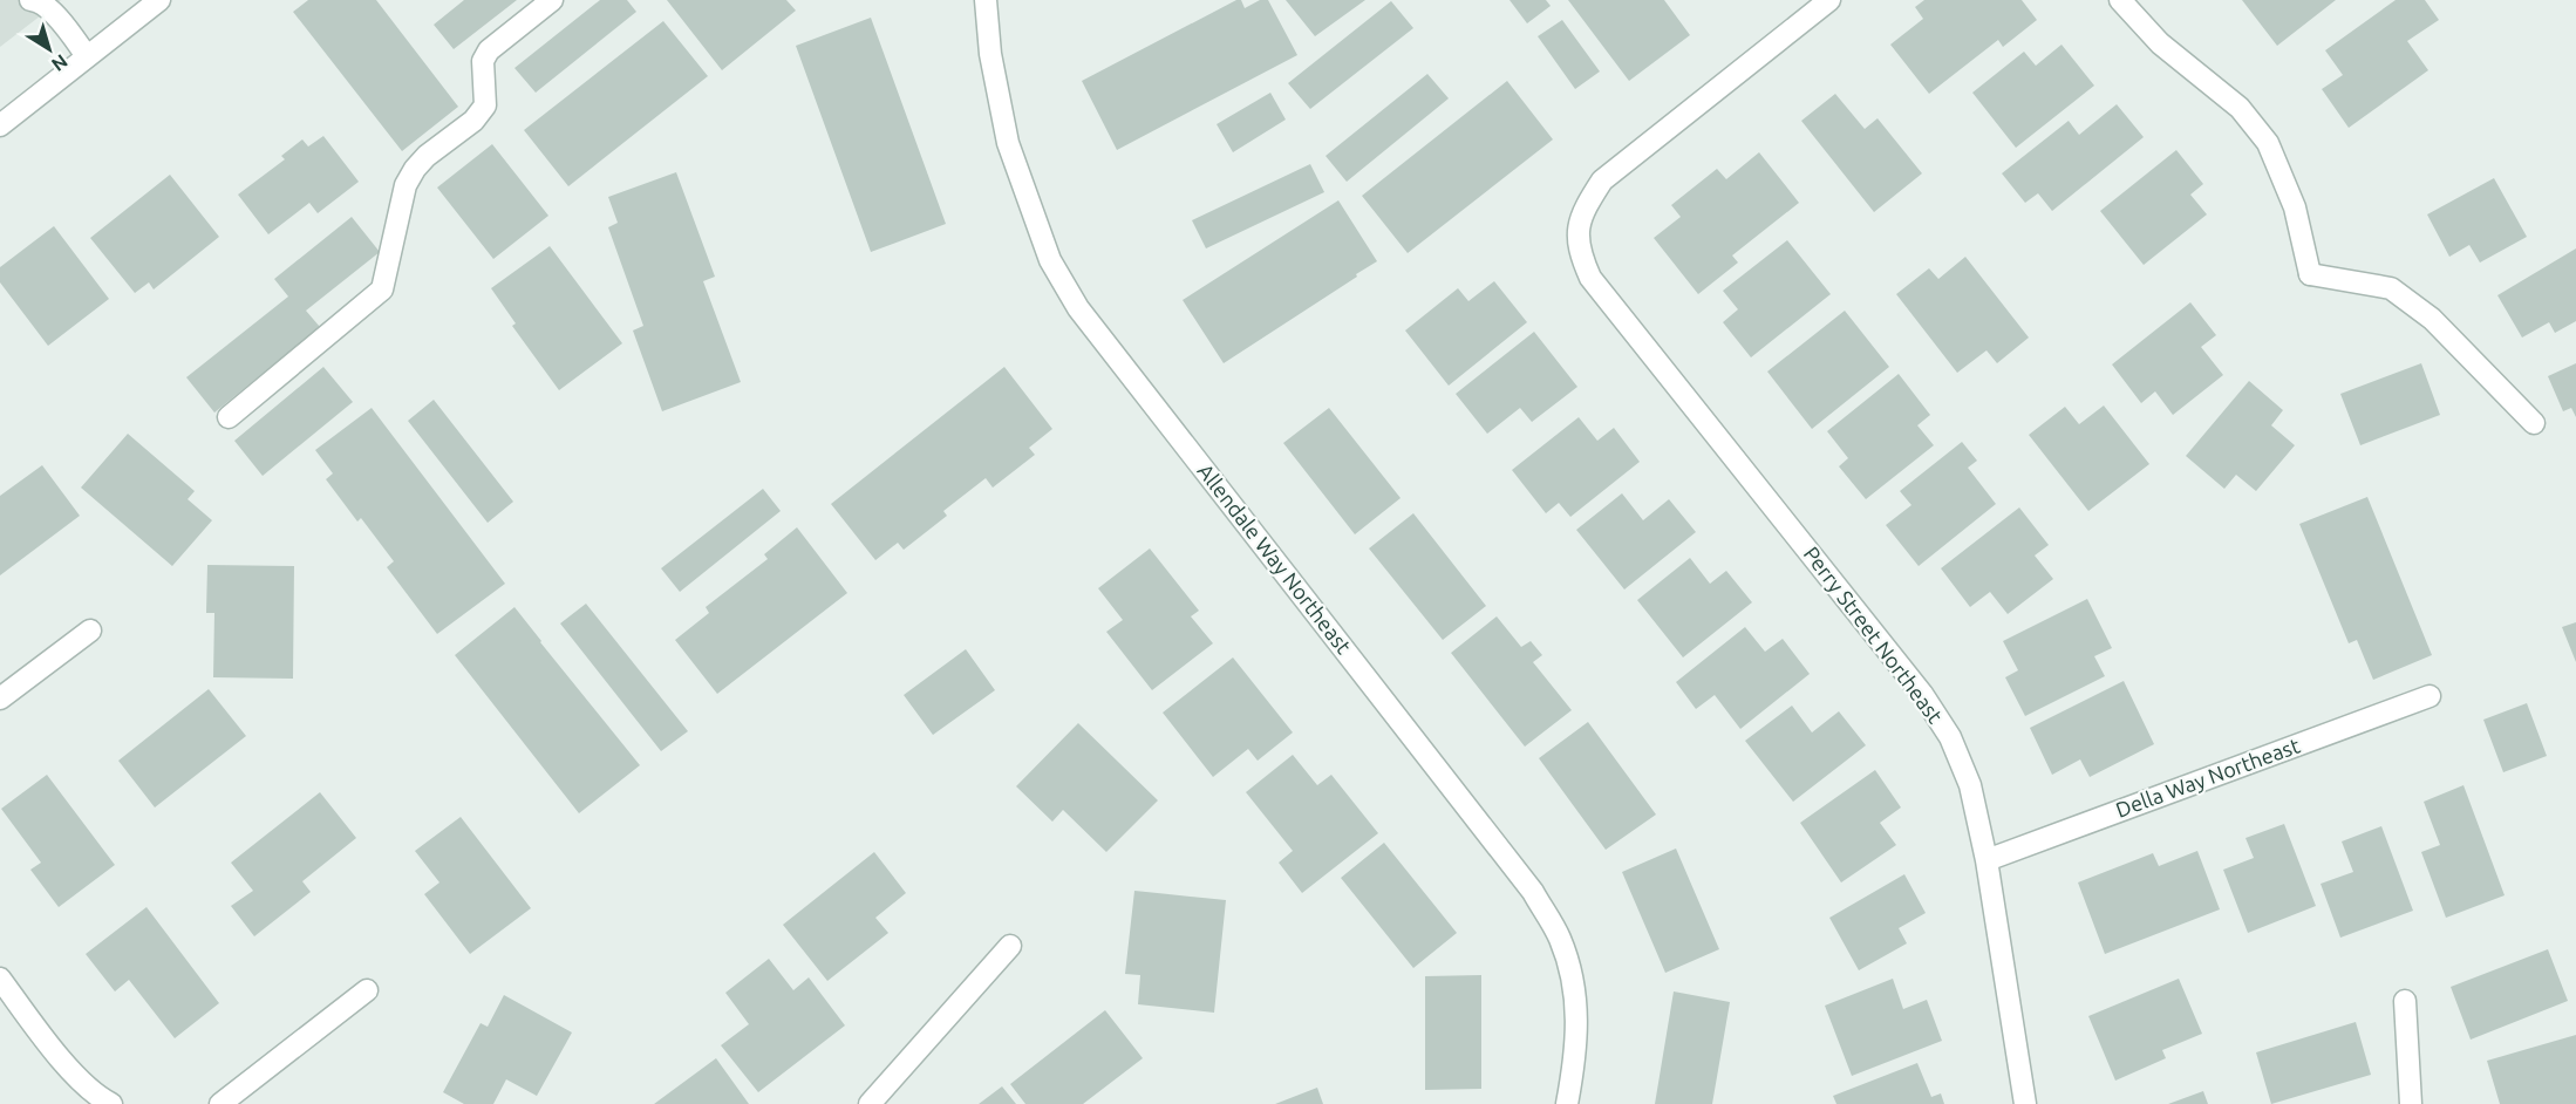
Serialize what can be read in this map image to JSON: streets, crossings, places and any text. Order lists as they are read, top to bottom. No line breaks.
{"streets":{"street":["Allendale Way Northeast","Perry Street Northeast","Della Way Northeast"]},"crossings":[["Perry Street Northeast","Della Way Northeast"]],"north":"bottom right"}
